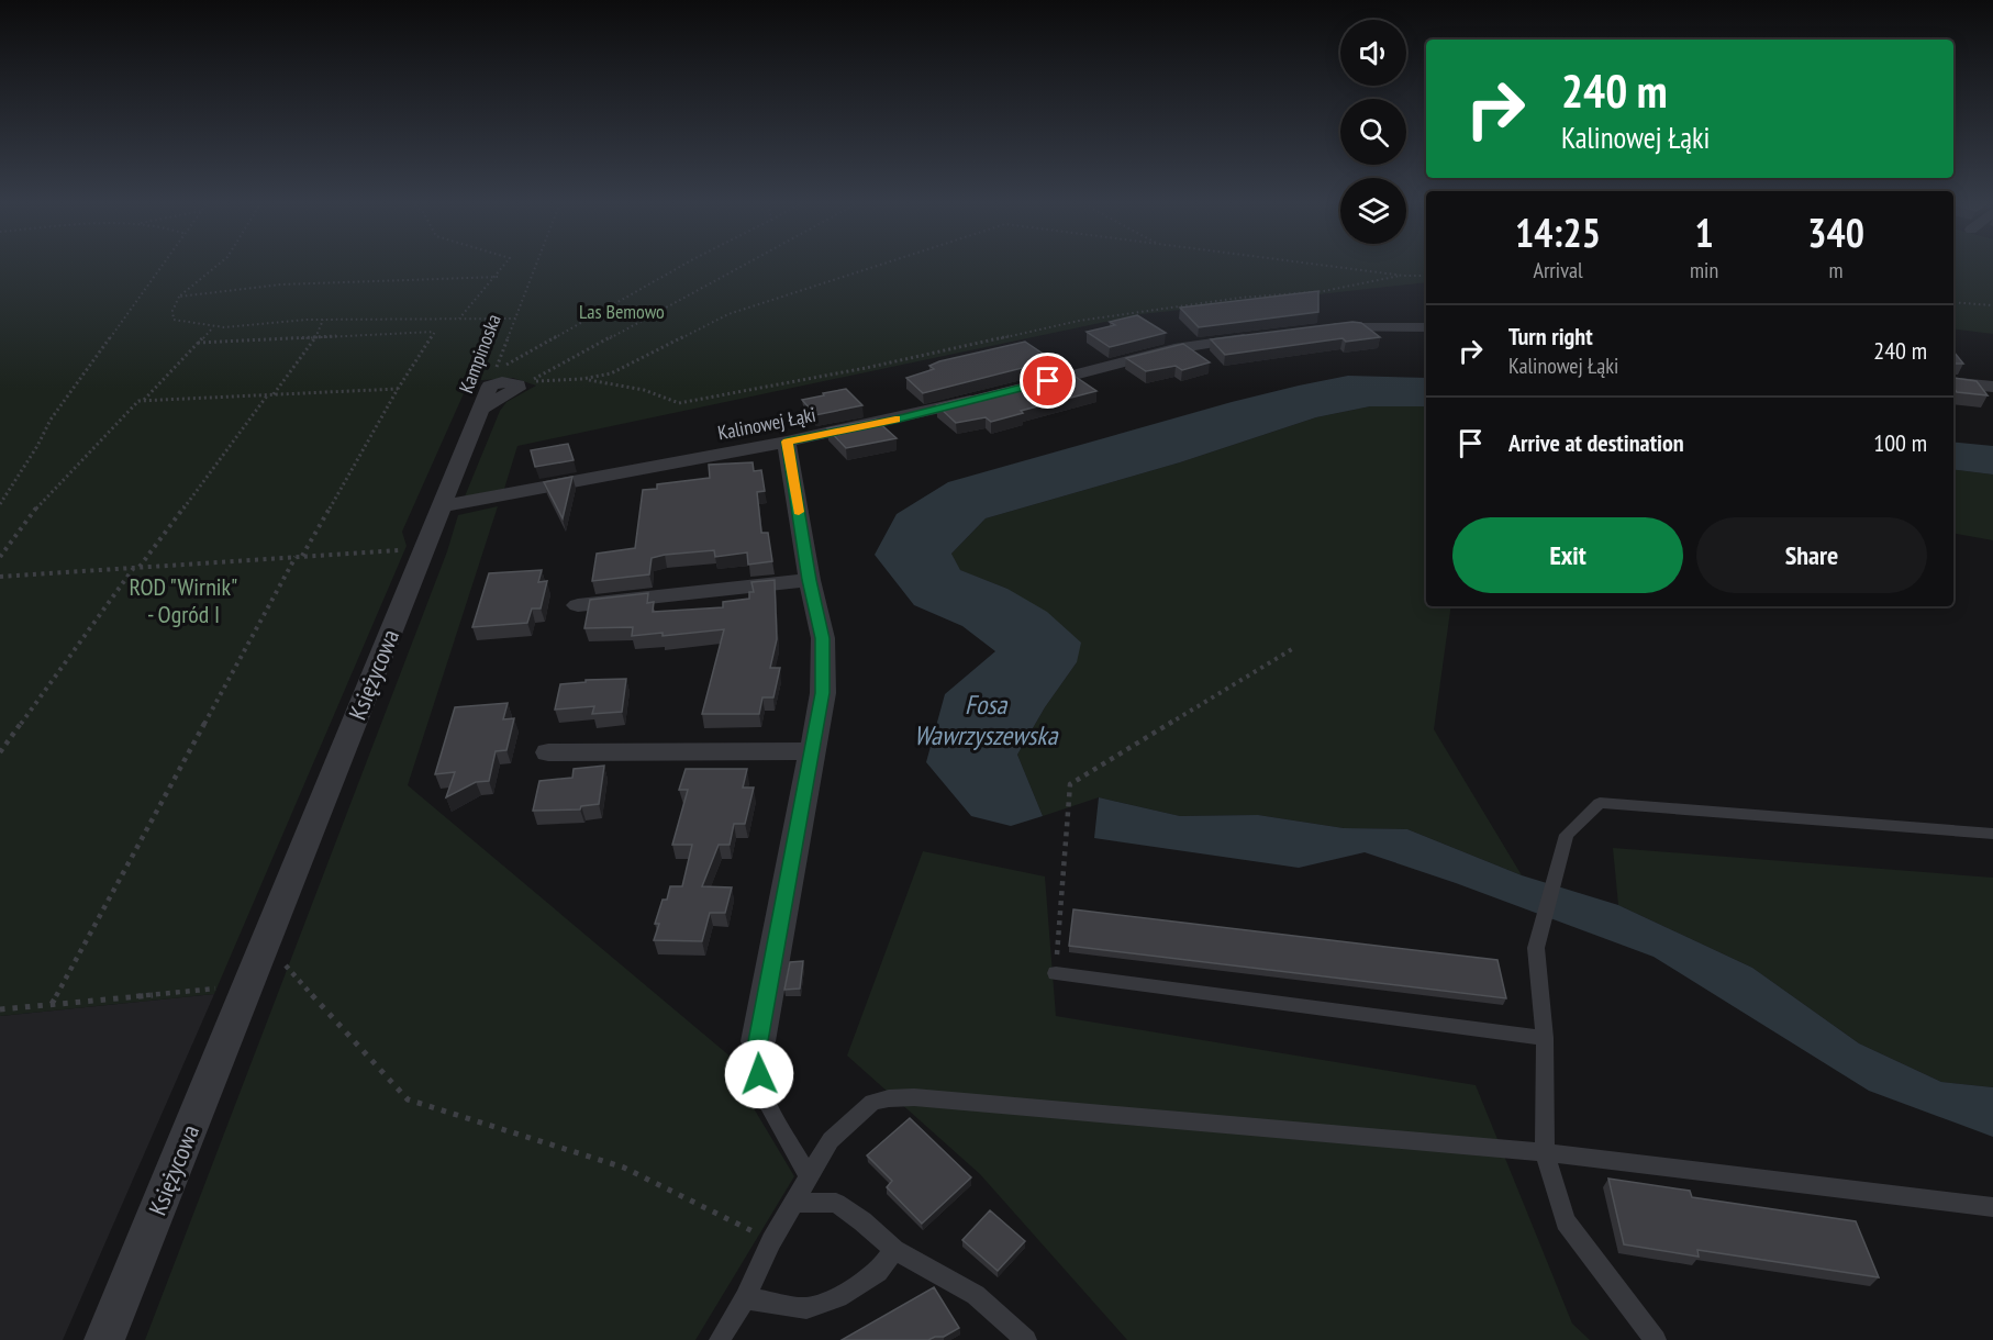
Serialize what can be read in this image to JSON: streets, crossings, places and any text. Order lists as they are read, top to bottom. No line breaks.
{"streets":{"street":["Kampinoska","Kalinowej Łąki","Księżycowa"]},"crossings":[["Kampinoska","Księżycowa"],["Kalinowej Łąki","Księżycowa"]],"water":["Fosa Wawrzyszewska"],"parks":["Las Bemowo","ROD \"Wirnik\" - Ogród I"],"page":{"turn":["240 m","Kalinowej Łąki"],"eta":["14:25","Arrival","1","min","340","m"],"list":[{"name":"Turn right","note":"Kalinowej Łąki","value":"240 m"},{"name":"Arrive at destination","value":"100 m"}],"buttons":["Exit","Share"]}}
